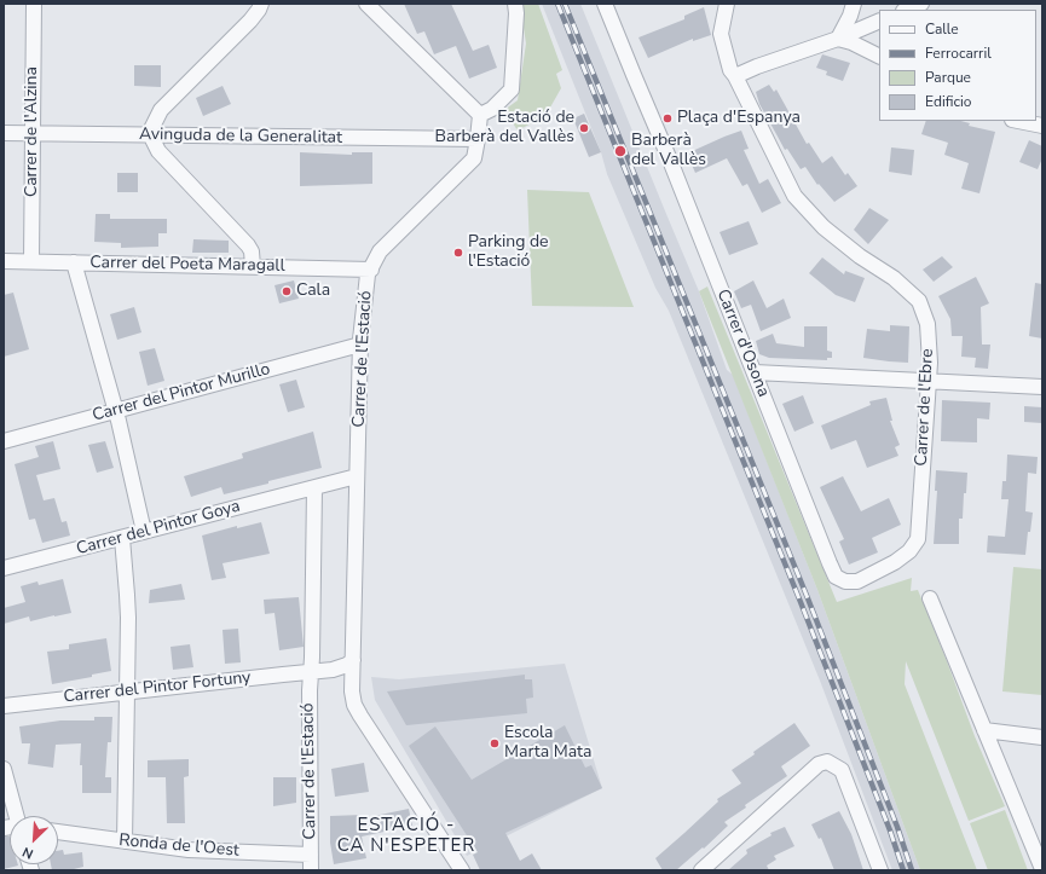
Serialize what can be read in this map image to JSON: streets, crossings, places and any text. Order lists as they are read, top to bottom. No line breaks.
{"streets":{"street":["Carrer de l'Alzina","Avinguda de la Generalitat","Carrer del Poeta Maragall","Carrer d'Osona","Carrer de l'Estació","Carrer del Pintor Murillo","Carrer de l'Ebre","Carrer del Pintor Goya","Carrer del Pintor Fortuny","Ronda de l'Oest"]},"crossings":[["Carrer de l'Alzina","Avinguda de la Generalitat"],["Carrer de l'Alzina","Carrer del Poeta Maragall"],["Avinguda de la Generalitat","Carrer de l'Estació"],["Carrer del Poeta Maragall","Carrer de l'Estació"],["Carrer d'Osona","Carrer de l'Ebre"],["Carrer de l'Estació","Carrer del Pintor Murillo"],["Carrer de l'Estació","Carrer del Pintor Goya"],["Carrer de l'Estació","Carrer del Pintor Fortuny"],["Carrer de l'Estació","Ronda de l'Oest"]],"districts":["ESTACIÓ - CA N'ESPETER"],"places":["Plaça d'Espanya","Estació de Barberà del Vallès","Barberà del Vallès","Parking de l'Estació","Cala","Escola Marta Mata"],"legend":["Calle","Ferrocarril","Parque","Edificio"],"north":"bottom left"}
